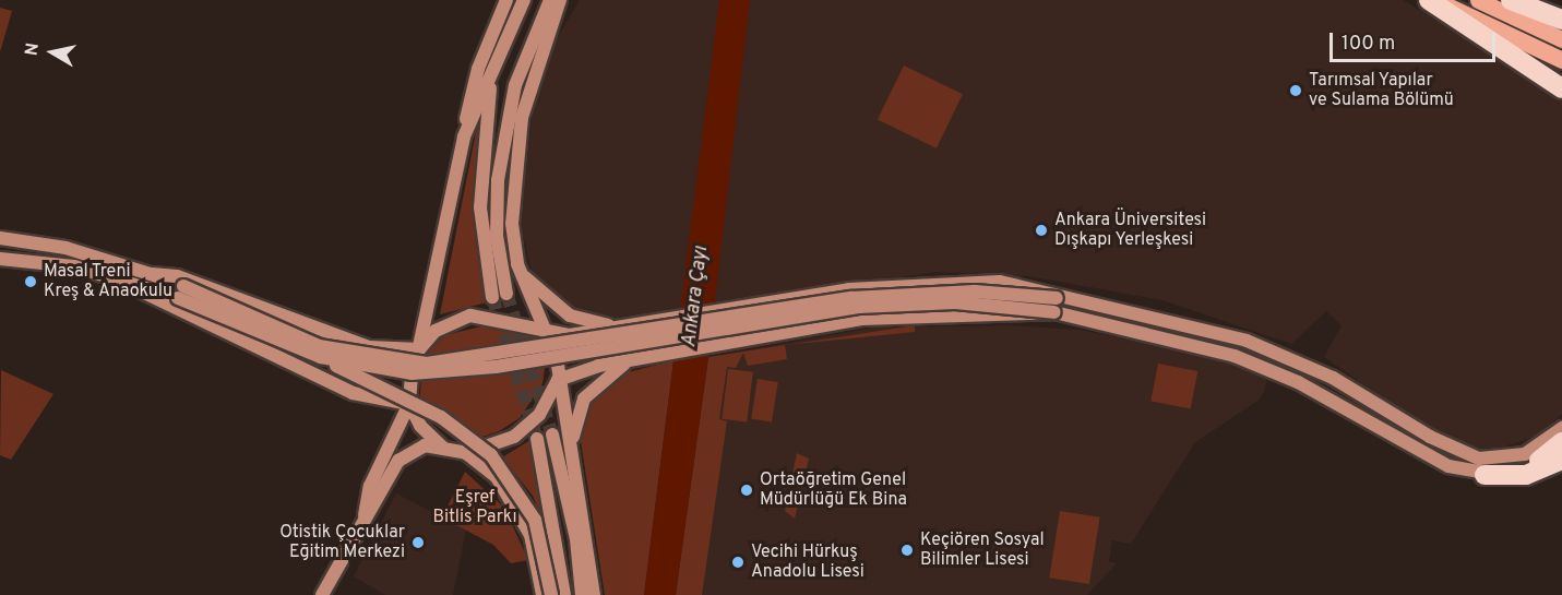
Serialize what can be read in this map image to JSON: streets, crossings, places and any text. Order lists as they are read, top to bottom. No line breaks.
{"water":["Ankara Çayı"],"parks":["Eşref Bitlis Parkı"],"places":["Tarımsal Yapılar ve Sulama Bölümü","Ankara Üniversitesi Dışkapı Yerleşkesi","Masal Treni Kreş & Anaokulu","Ortaöğretim Genel Müdürlüğü Ek Bina","Otistik Çocuklar Eğitim Merkezi","Keçiören Sosyal Bilimler Lisesi","Vecihi Hürkuş Anadolu Lisesi"],"scale_bar":"100 m","north":"left"}
